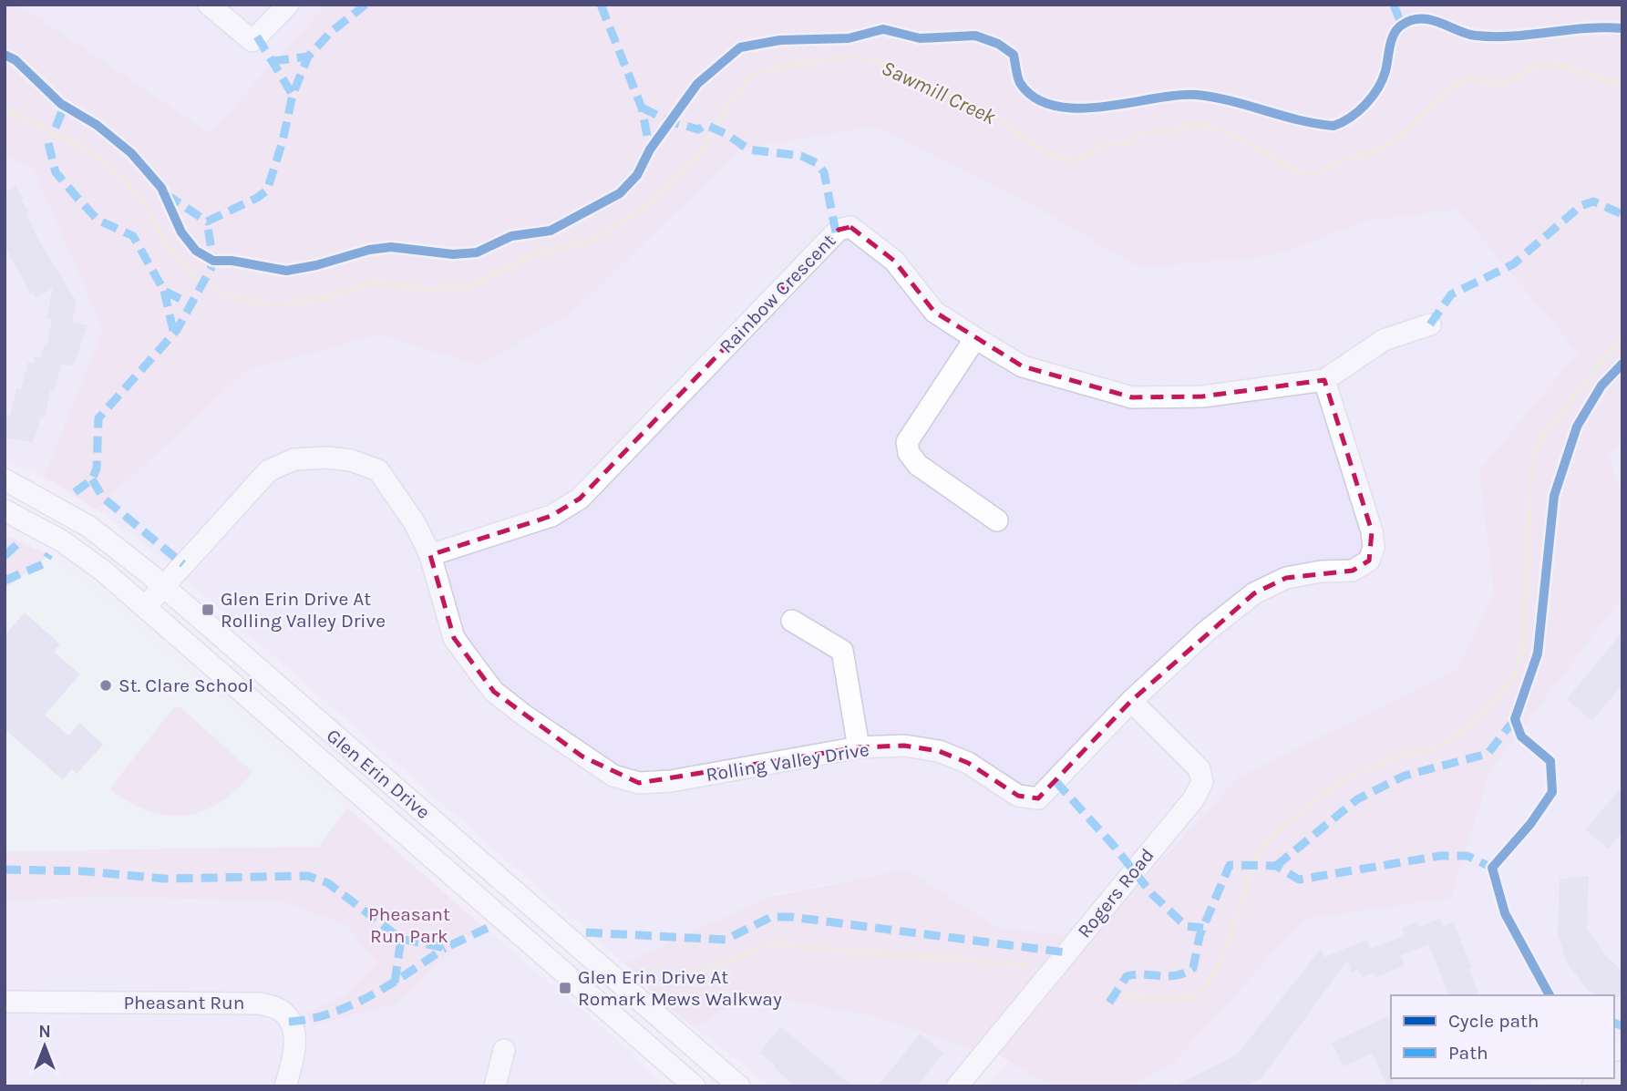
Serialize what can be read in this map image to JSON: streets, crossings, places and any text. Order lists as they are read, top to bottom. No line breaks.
{"streets":{"street":["Rainbow Crescent","Rolling Valley Drive","Glen Erin Drive","Rogers Road","Pheasant Run"]},"crossings":[["Rainbow Crescent","Rolling Valley Drive"],["Rolling Valley Drive","Glen Erin Drive"],["Rolling Valley Drive","Rogers Road"]],"water":["Sawmill Creek"],"parks":["Pheasant Run Park"],"places":{"transit":["Glen Erin Drive At Rolling Valley Drive","Glen Erin Drive At Romark Mews Walkway"],"other":["St. Clare School"]},"legend":["Cycle path","Path"],"north":"top"}
